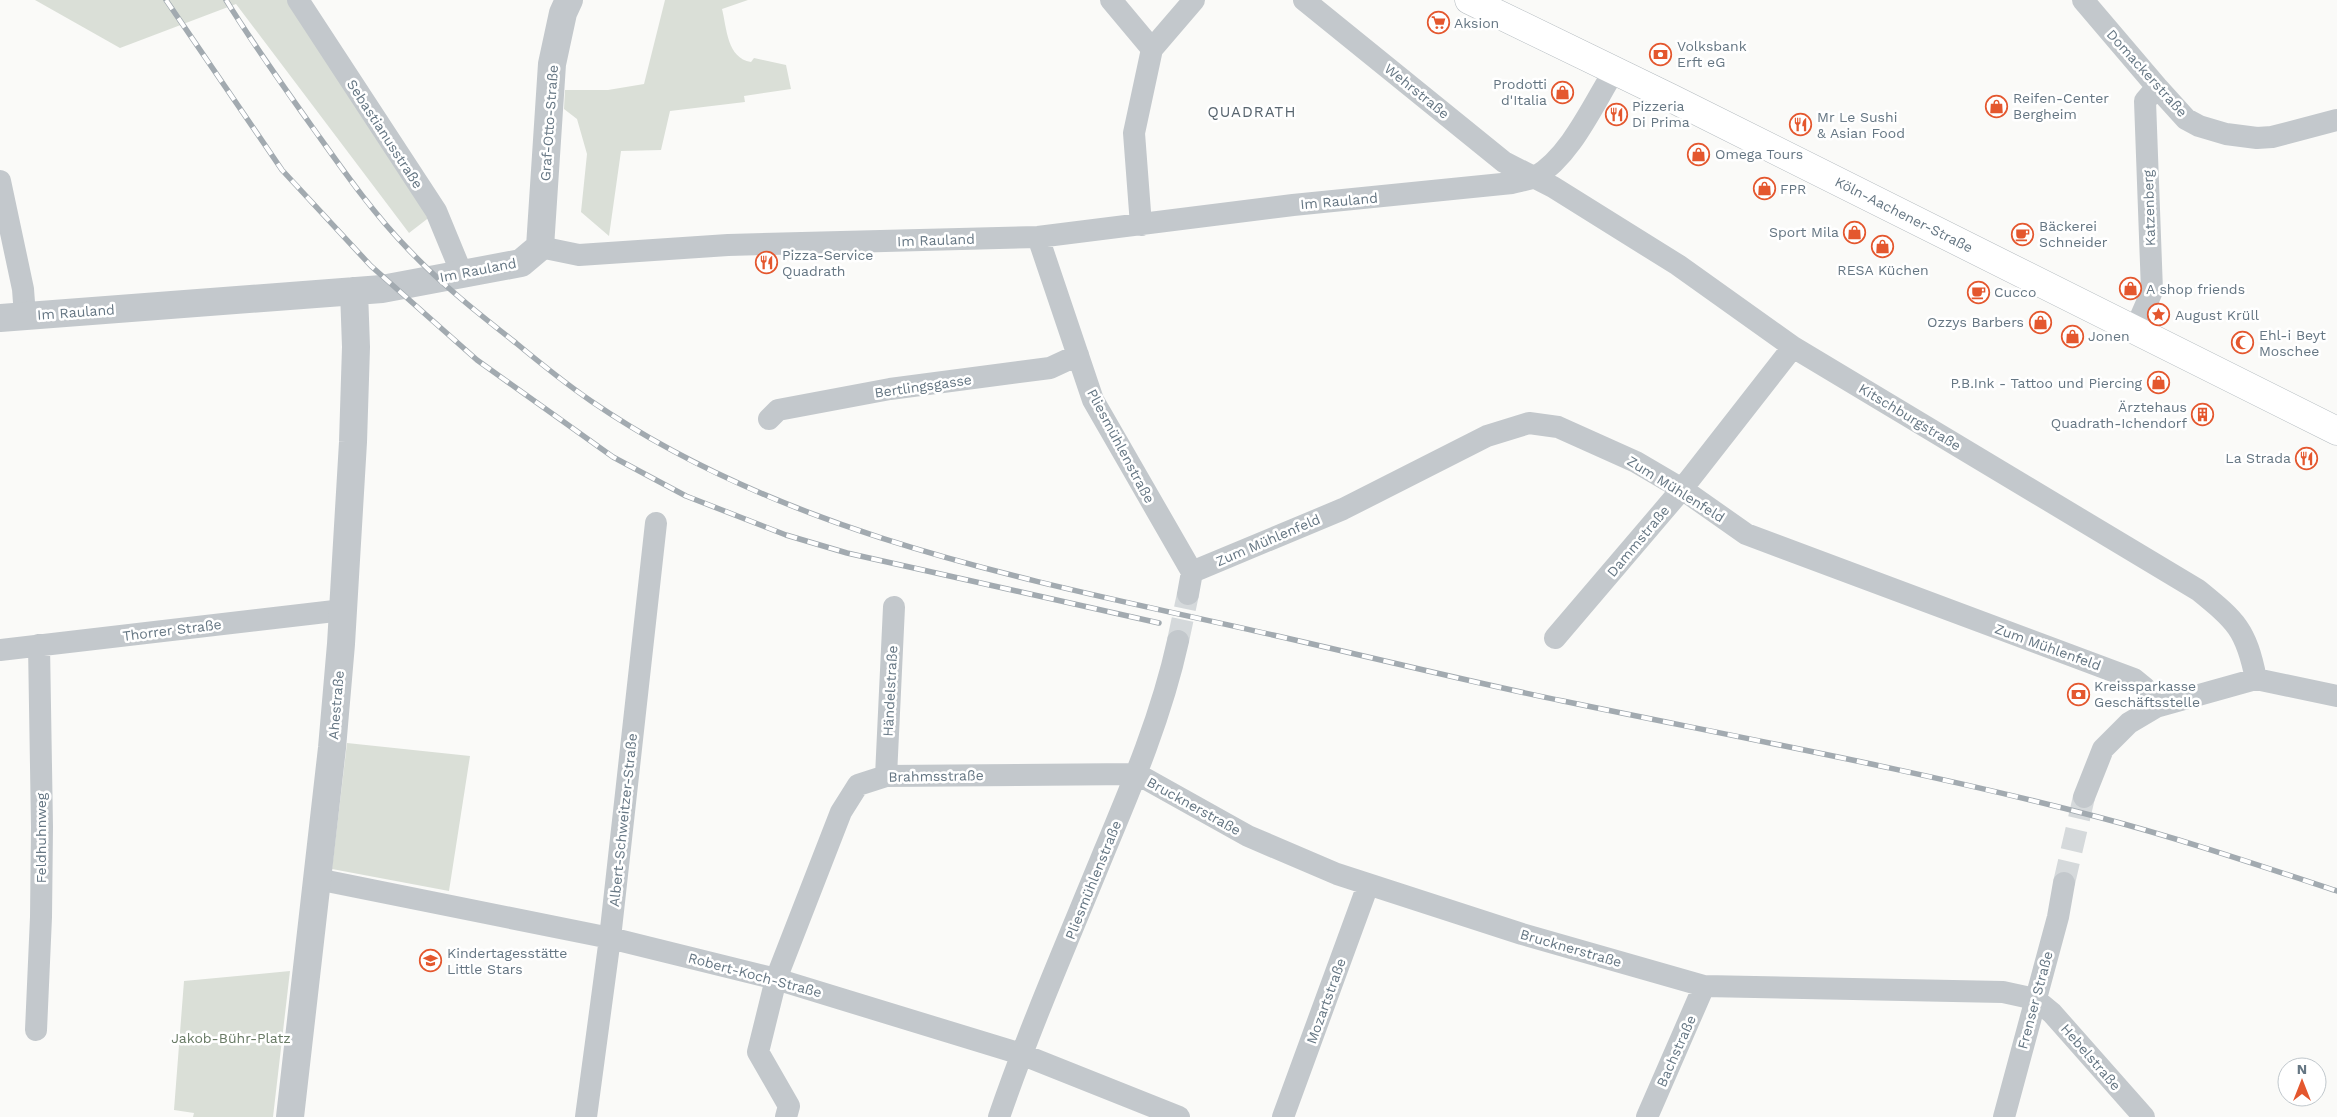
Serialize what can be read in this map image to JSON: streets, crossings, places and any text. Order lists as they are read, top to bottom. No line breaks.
{"streets":{"main road":["Köln-Aachener-Straße"],"street":["Domackerstraße","Wehrstraße","Graf-Otto-Straße","Sebastianusstraße","Im Rauland","Katzenberg","Bertlingsgasse","Kitschburgstraße","Pliesmühlenstraße","Zum Mühlenfeld","Dammstraße","Thorrer Straße","Händelstraße","Ahestraße","Brahmsstraße","Brucknerstraße","Albert-Schweitzer-Straße","Feldhuhnweg","Robert-Koch-Straße","Frenser Straße","Mozartstraße","Bachstraße","Hebelstraße"]},"crossings":[["Domackerstraße","Katzenberg"],["Wehrstraße","Im Rauland"],["Wehrstraße","Kitschburgstraße"],["Graf-Otto-Straße","Im Rauland"],["Sebastianusstraße","Im Rauland"],["Im Rauland","Köln-Aachener-Straße"],["Im Rauland","Kitschburgstraße"],["Im Rauland","Pliesmühlenstraße"],["Im Rauland","Ahestraße"],["Katzenberg","Köln-Aachener-Straße"],["Bertlingsgasse","Pliesmühlenstraße"],["Kitschburgstraße","Dammstraße"],["Pliesmühlenstraße","Zum Mühlenfeld"],["Pliesmühlenstraße","Brahmsstraße"],["Pliesmühlenstraße","Brucknerstraße"],["Pliesmühlenstraße","Robert-Koch-Straße"],["Zum Mühlenfeld","Dammstraße"],["Thorrer Straße","Ahestraße"],["Thorrer Straße","Feldhuhnweg"],["Händelstraße","Brahmsstraße"],["Ahestraße","Robert-Koch-Straße"],["Brahmsstraße","Brucknerstraße"],["Brahmsstraße","Robert-Koch-Straße"],["Brucknerstraße","Frenser Straße"],["Brucknerstraße","Mozartstraße"],["Brucknerstraße","Bachstraße"],["Brucknerstraße","Hebelstraße"],["Albert-Schweitzer-Straße","Robert-Koch-Straße"],["Frenser Straße","Hebelstraße"]],"districts":["QUADRATH"],"parks":["Jakob-Bühr-Platz"],"places":{"supermarket":["Aksion"],"bank":["Volksbank Erft eG","Kreissparkasse Geschäftsstelle"],"shop":["Prodotti d'Italia","Reifen-Center Bergheim","Omega Tours","FPR","Sport Mila","RESA Küchen","A shop friends","Ozzys Barbers","Jonen","P.B.Ink - Tattoo und Piercing"],"restaurant":["Pizzeria Di Prima","Mr Le Sushi & Asian Food","Pizza-Service Quadrath","La Strada"],"cafe":["Bäckerei Schneider","Cucco"],"place":["August Krüll"],"mosque":["Ehl-i Beyt Moschee"],"building":["Ärztehaus Quadrath-Ichendorf"],"school or university":["Kindertagesstätte Little Stars"]},"north":"top"}
